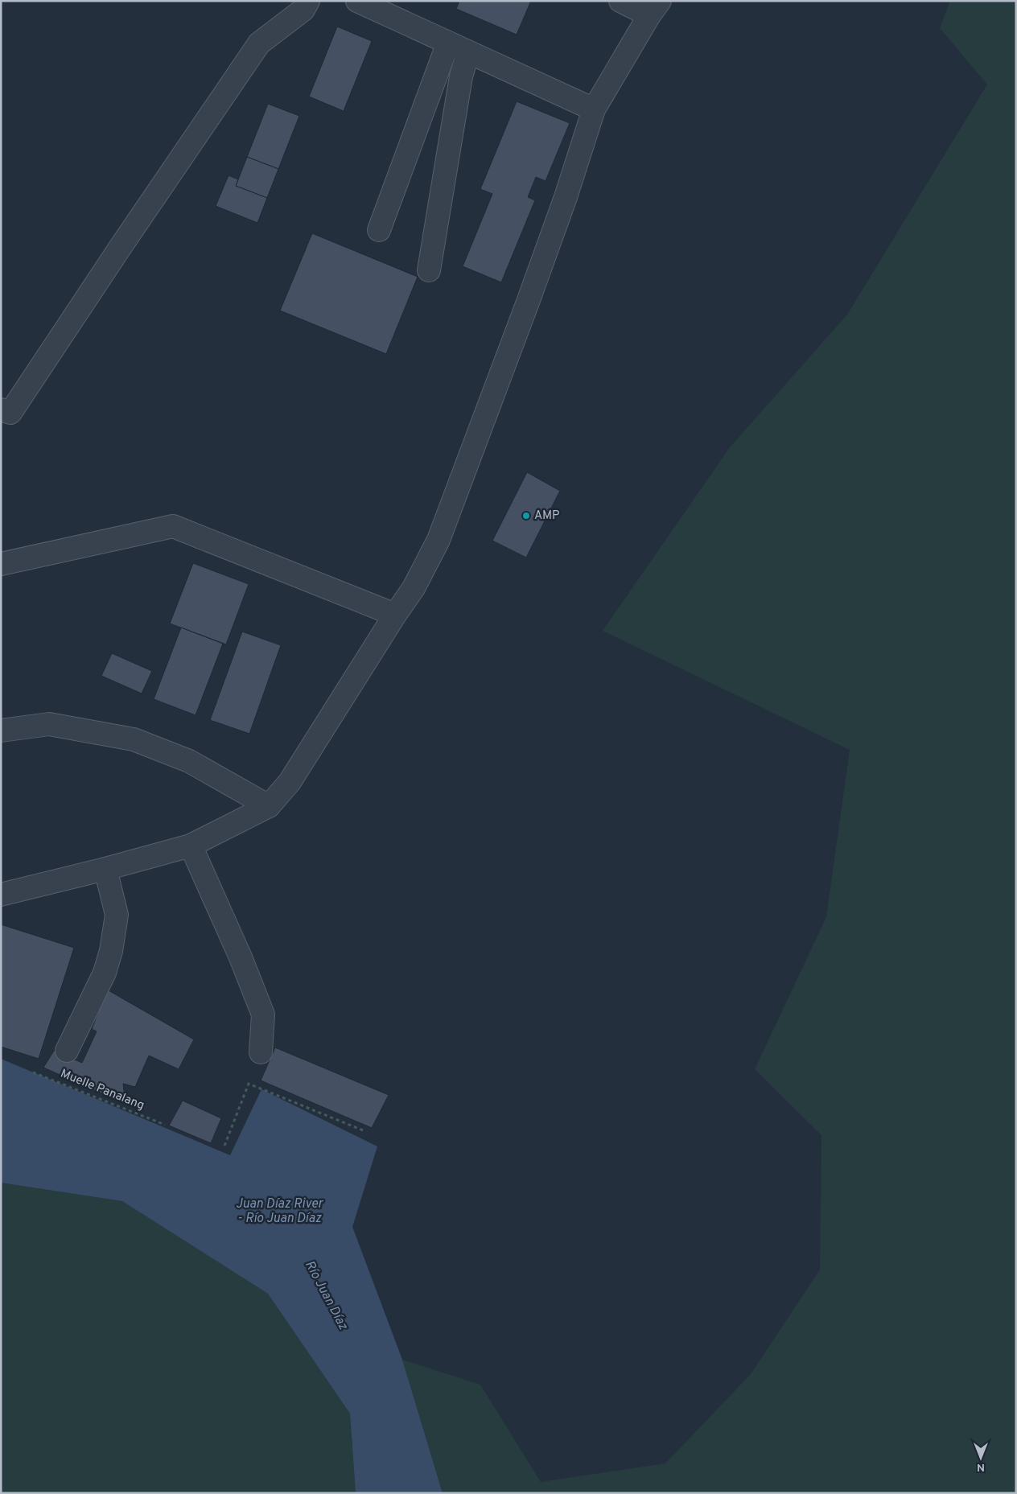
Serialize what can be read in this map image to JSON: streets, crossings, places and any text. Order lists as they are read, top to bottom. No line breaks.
{"streets":{"path":["Muelle Panalang"]},"water":["Juan Díaz River - Río Juan Díaz","Río Juan Díaz"],"places":["AMP"],"north":"bottom"}
